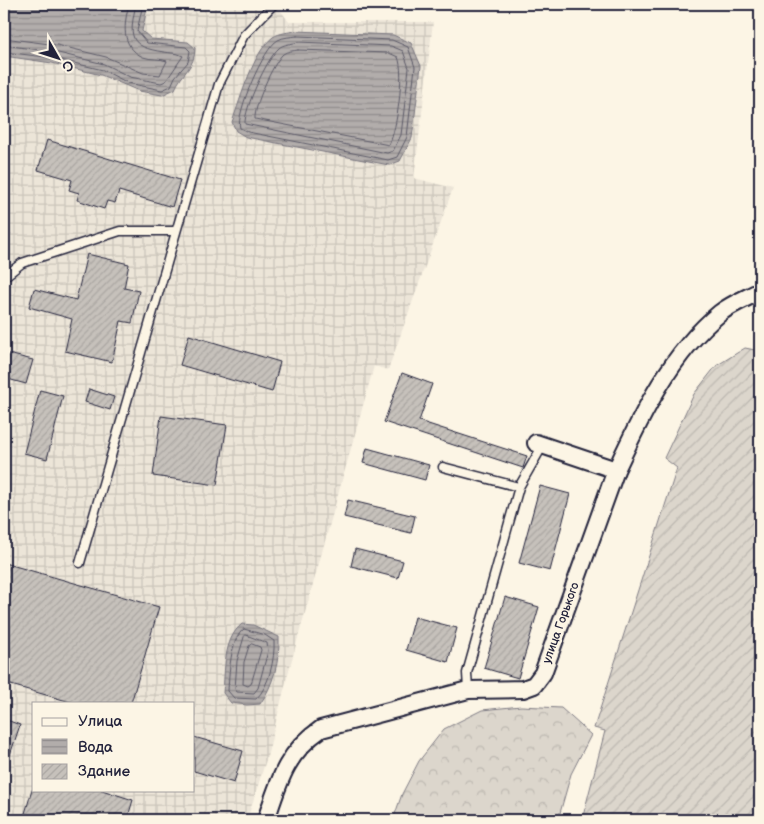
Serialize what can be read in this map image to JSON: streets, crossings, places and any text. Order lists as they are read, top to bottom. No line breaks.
{"streets":{"street":["улица Горького"]},"legend":["Улица","Вода","Здание"],"north":"bottom right"}
